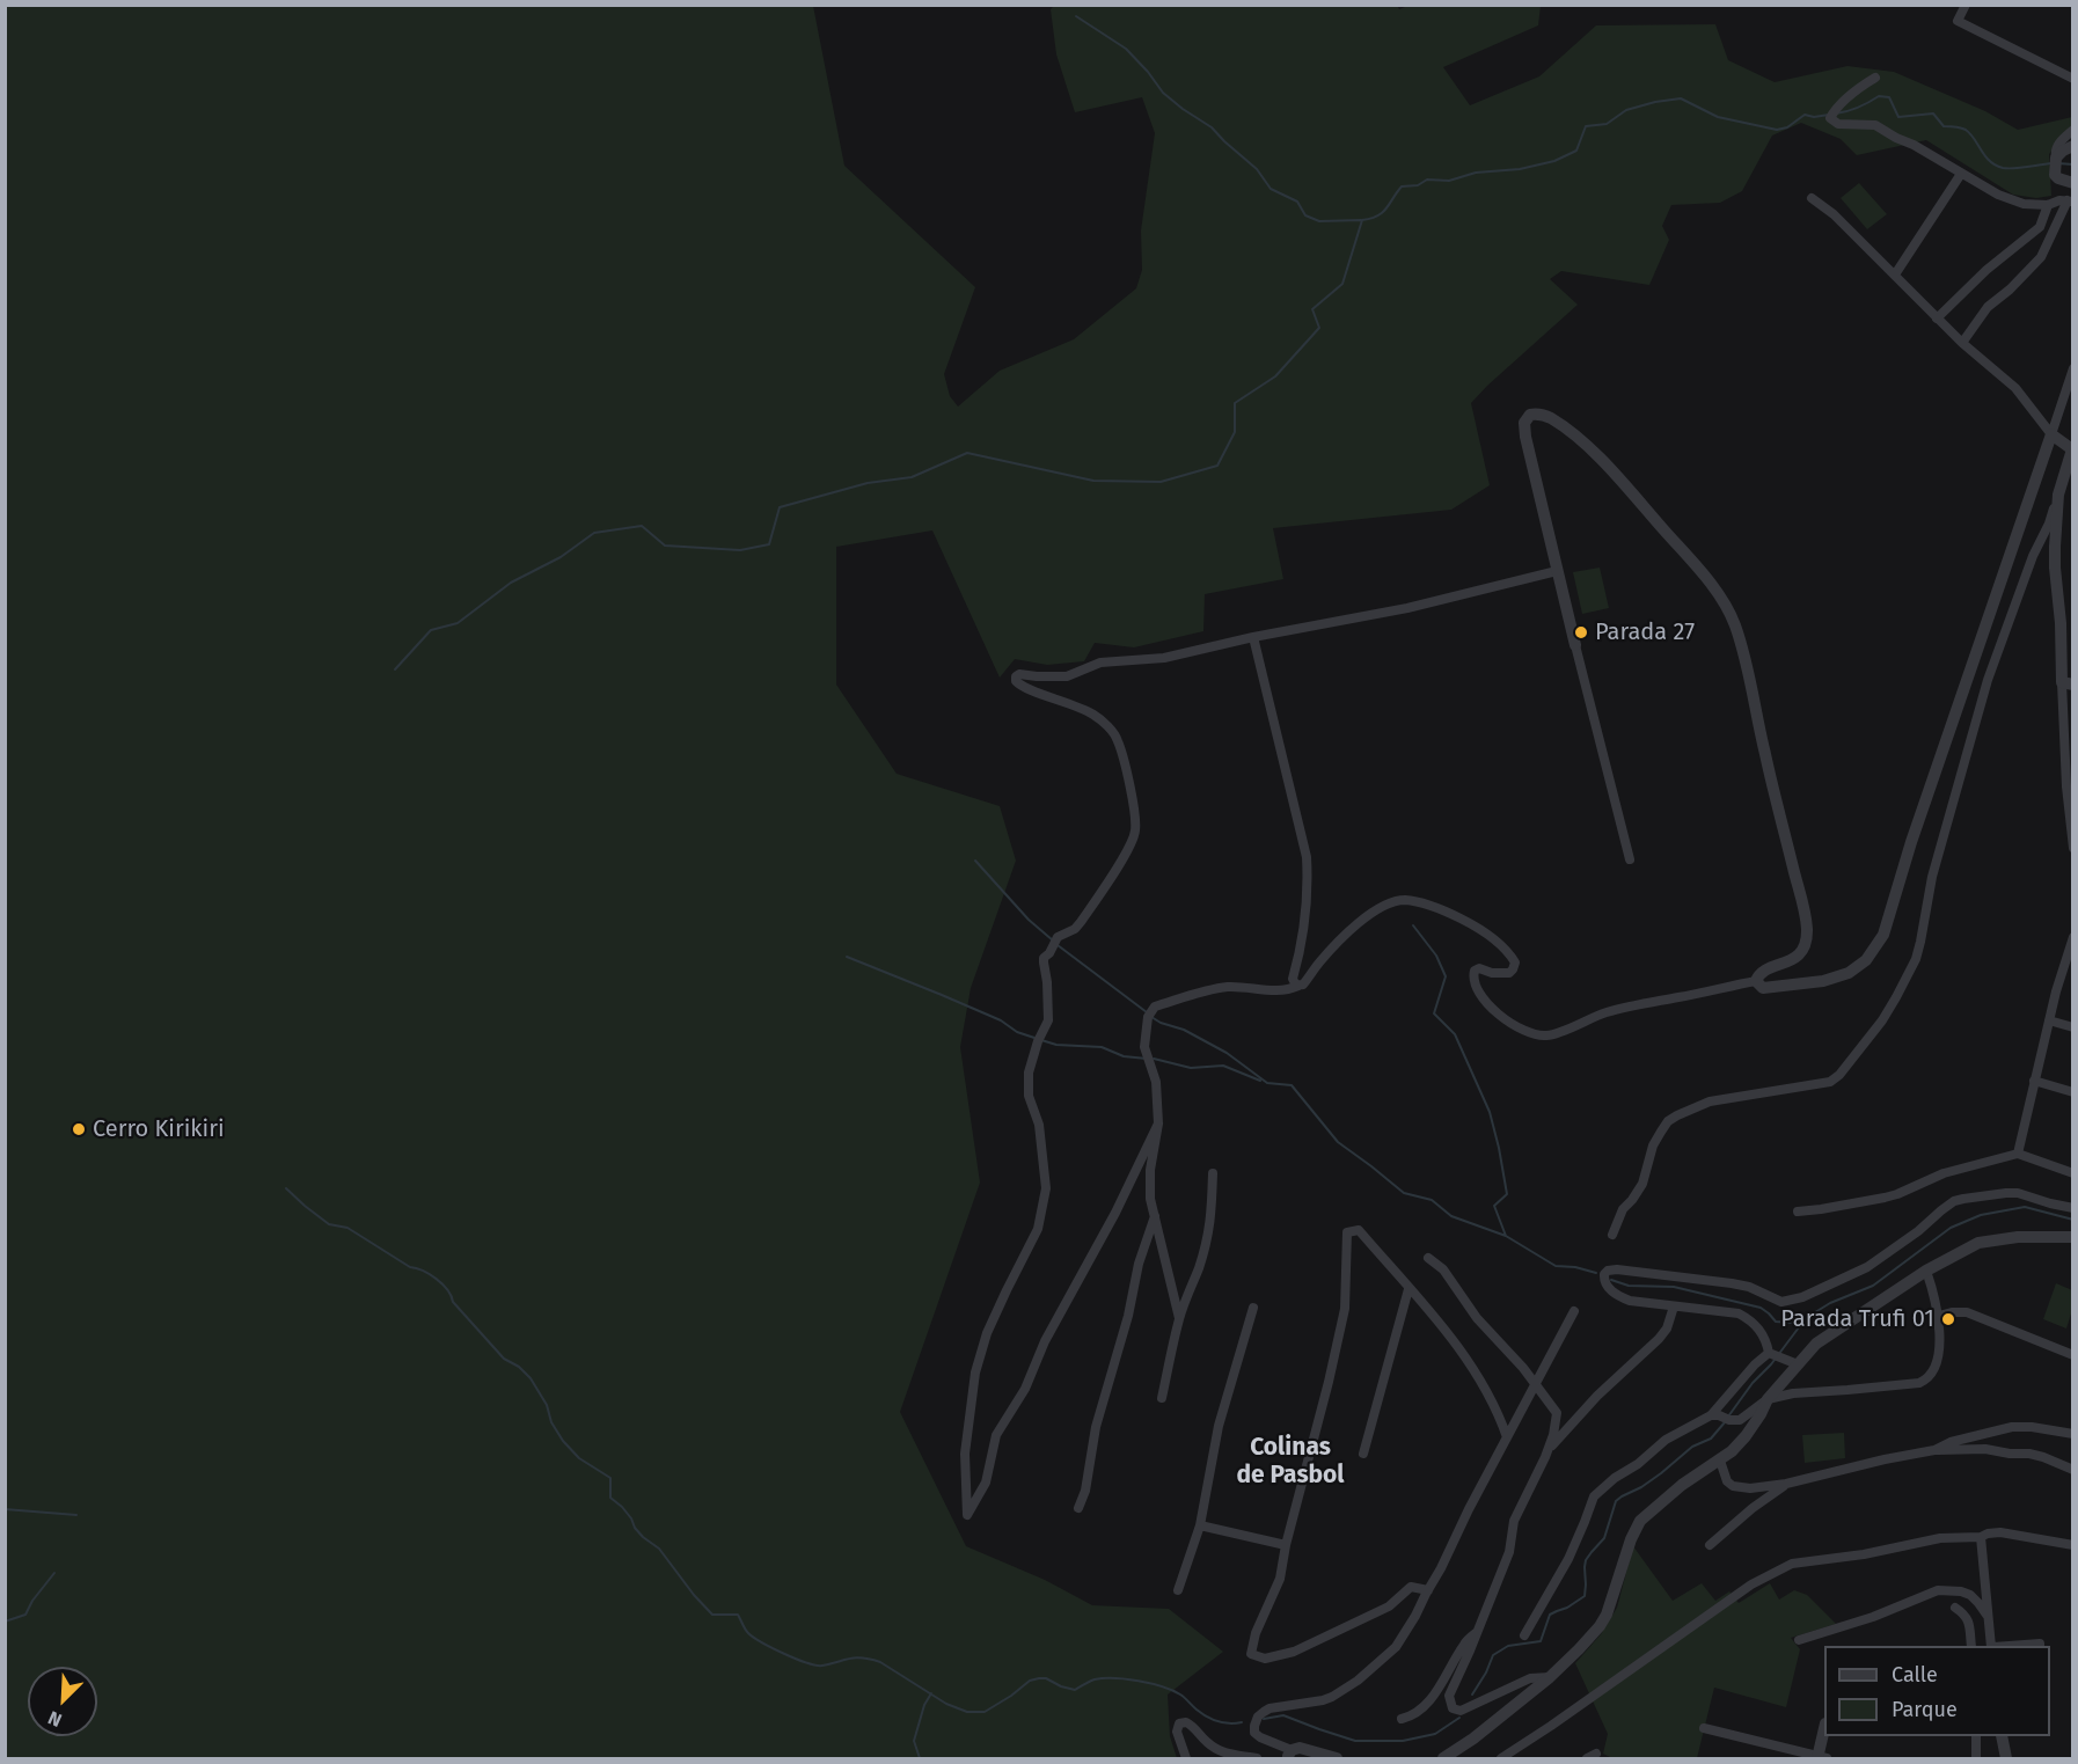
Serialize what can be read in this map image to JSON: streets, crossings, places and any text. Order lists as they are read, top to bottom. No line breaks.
{"districts":["Colinas de Pasbol"],"places":["Parada 27","Cerro Kirikiri","Parada Trufi 01"],"legend":["Calle","Parque"],"north":"bottom left"}
